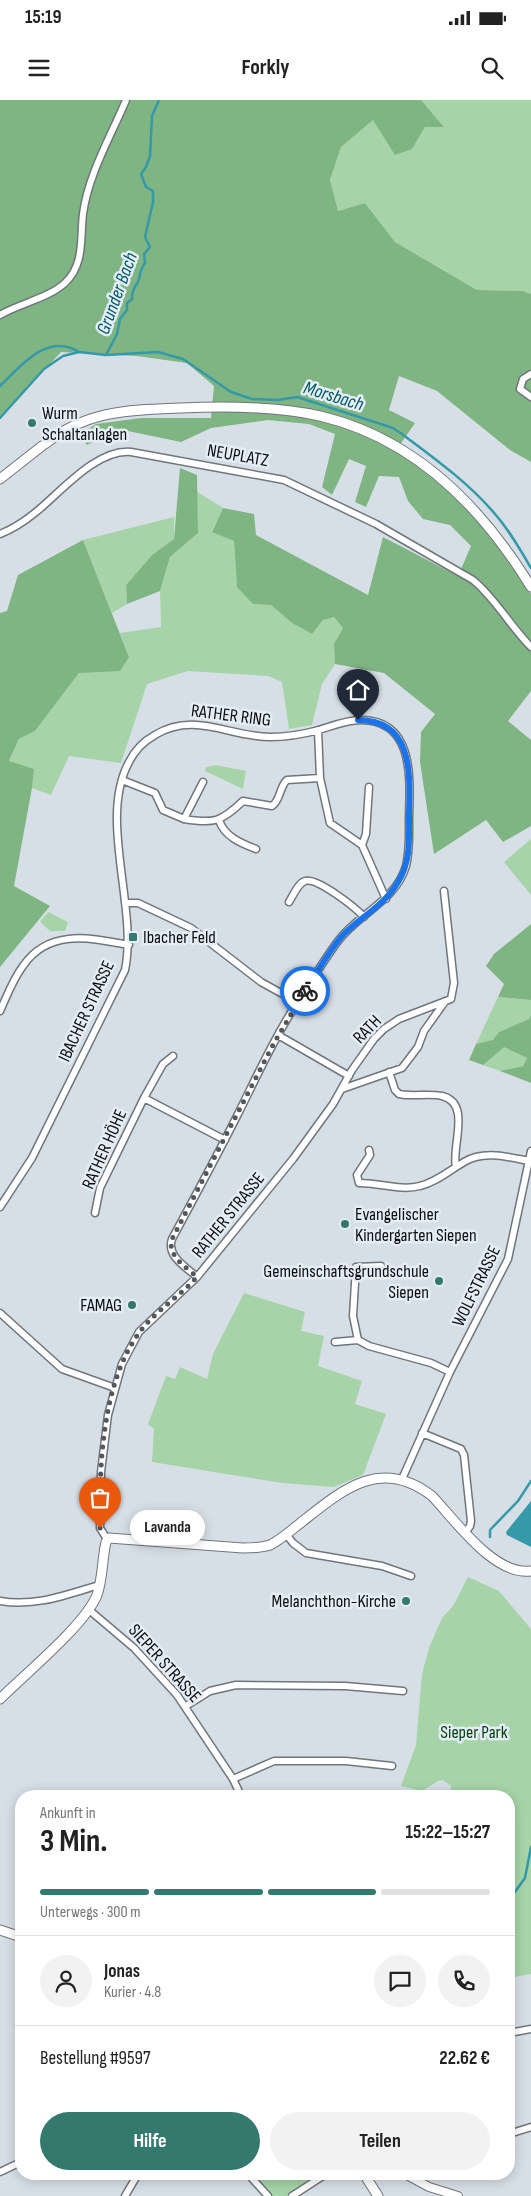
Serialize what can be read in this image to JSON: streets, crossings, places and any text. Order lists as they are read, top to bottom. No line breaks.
{"streets":{"street":["NEUPLATZ","RATHER RING","IBACHER STRASSE","RATH","RATHER HÖHE","RATHER STRASSE","WOLFSTRASSE","SIEPER STRASSE"]},"crossings":[["RATHER RING","IBACHER STRASSE"],["RATHER RING","RATHER HÖHE"],["RATHER RING","RATHER STRASSE"],["RATH","RATHER STRASSE"]],"water":["Grunder Bach","Morsbach"],"parks":["Sieper Park"],"places":{"other":["Wurm Schaltanlagen","Evangelischer Kindergarten Siepen","Gemeinschaftsgrundschule Siepen","FAMAG","Lavanda","Melanchthon-Kirche"],"transit":["Ibacher Feld"]},"page":{"status":"15:19","header":"Forkly","bubble":"Lavanda","heading":["3 Min.","Ankunft in","15:22–15:27"],"panel":["Jonas","Kurier · 4.8","Bestellung #9597","22.62 €"],"bar":"Unterwegs · 300 m","buttons":["Hilfe","Teilen"]}}
